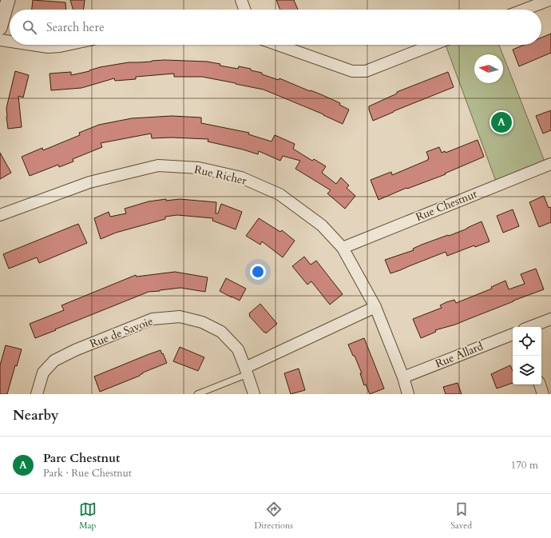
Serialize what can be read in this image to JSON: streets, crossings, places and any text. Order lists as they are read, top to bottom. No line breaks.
{"streets":{"street":["Rue Richer","Rue Chestnut","Rue de Savoie","Rue Allard"]},"crossings":[["Rue Richer","Rue Chestnut"],["Rue Richer","Rue Allard"]],"north":"left","page":{"search":"Search here","pins":"A","heading":"Nearby","list":[{"mark":"A","name":"Parc Chestnut","note":"Park · Rue Chestnut","value":"170 m"}],"nav":["Map","Directions","Saved"]}}
